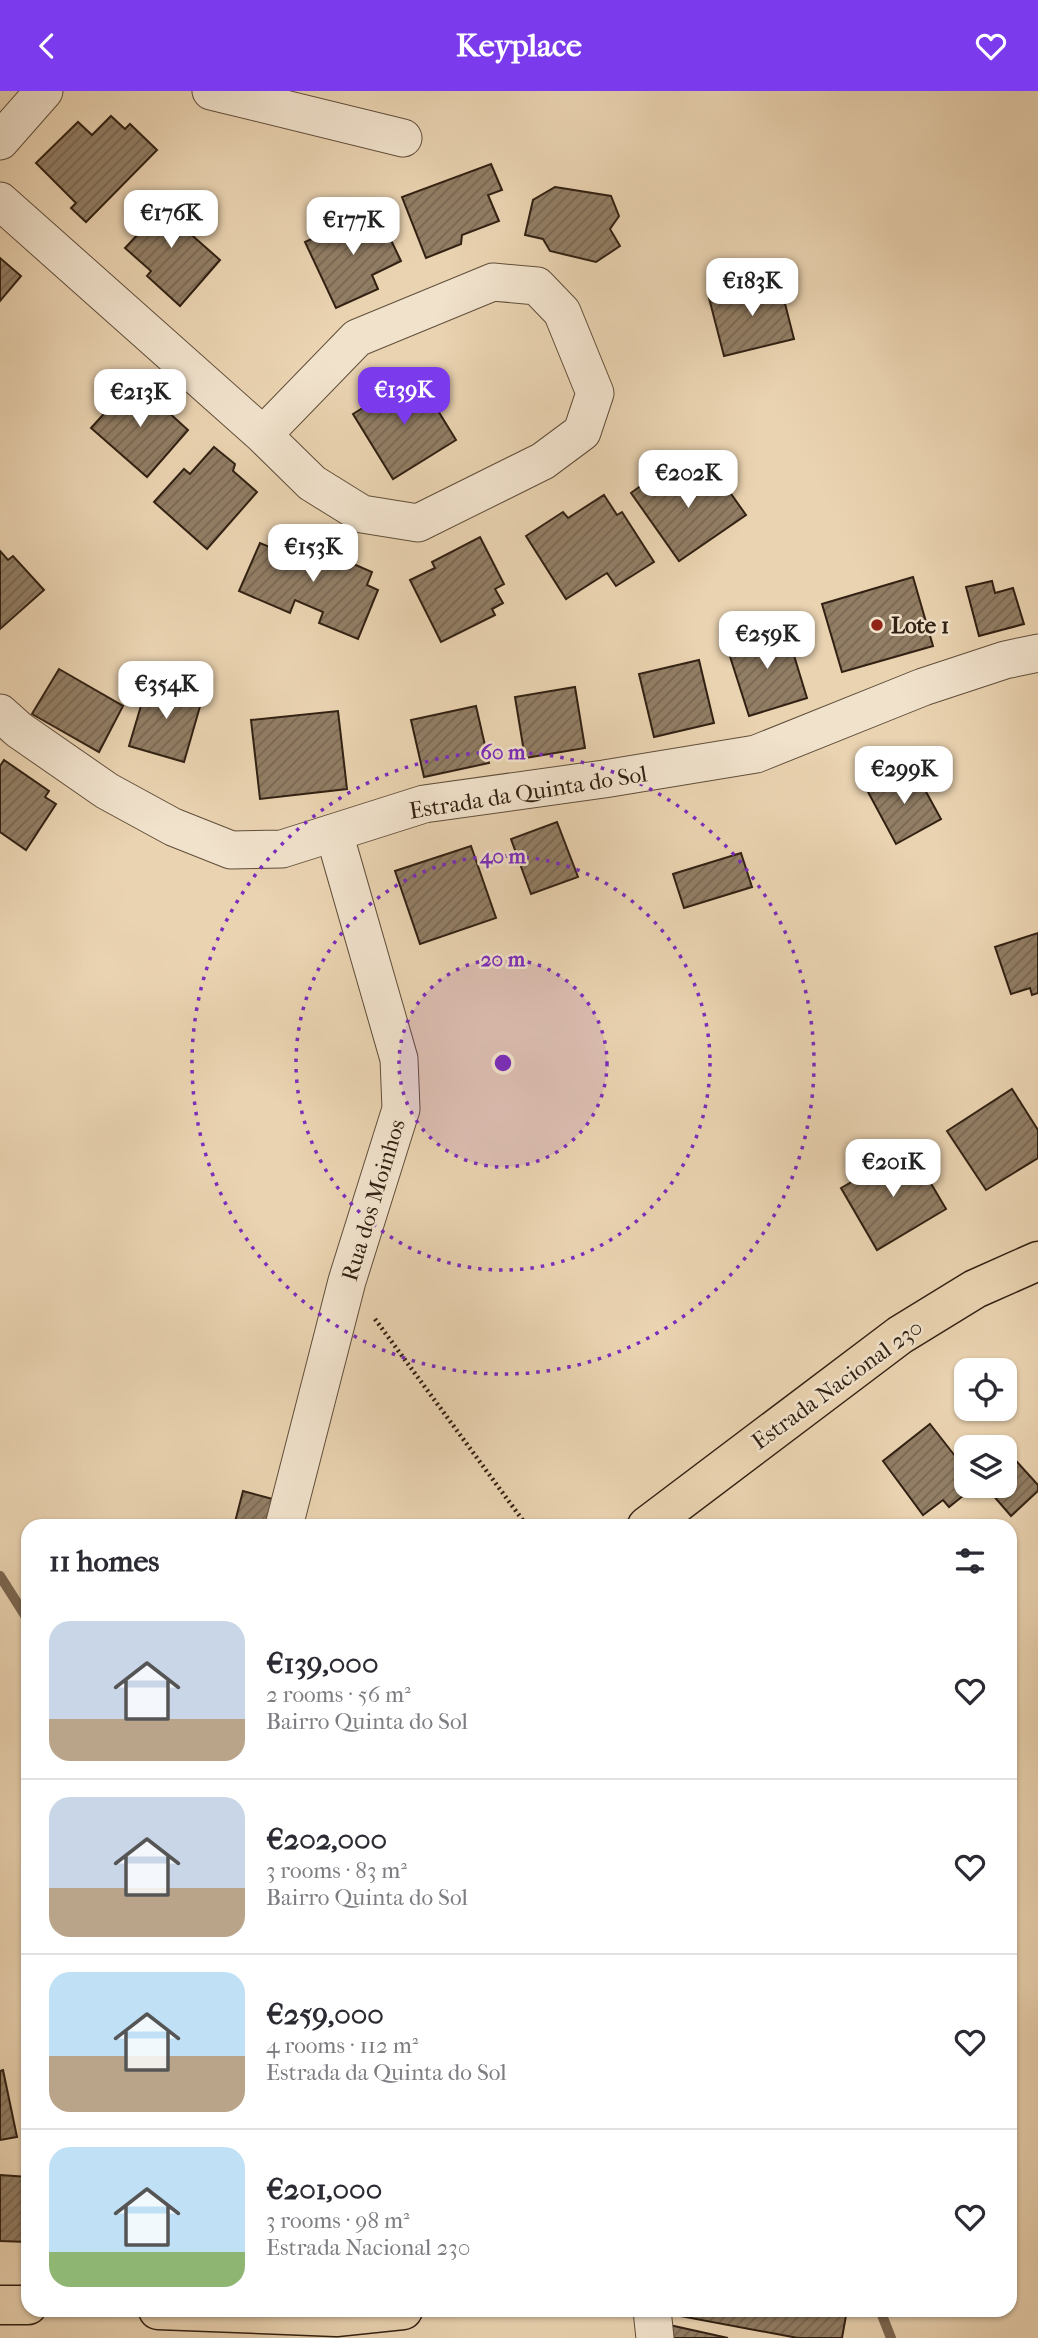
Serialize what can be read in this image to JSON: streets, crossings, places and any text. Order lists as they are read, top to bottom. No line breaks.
{"streets":{"main road":["Estrada Nacional 230"],"street":["Estrada da Quinta do Sol","Rua dos Moinhos"]},"crossings":[["Estrada da Quinta do Sol","Rua dos Moinhos"]],"places":["Lote 1"],"page":{"header":"Keyplace","price":["€176K","€177K","€183K","€139K","€213K","€202K","€153K","€259K","€354K","€299K","€201K"],"heading":"11 homes","list":[{"name":"€139,000","note":"2 rooms · 56 m² · Bairro Quinta do Sol"},{"name":"€202,000","note":"3 rooms · 83 m² · Bairro Quinta do Sol"},{"name":"€259,000","note":"4 rooms · 112 m² · Estrada da Quinta do Sol"},{"name":"€201,000","note":"3 rooms · 98 m² · Estrada Nacional 230"}]},"rings":["60 m","40 m","20 m"]}
